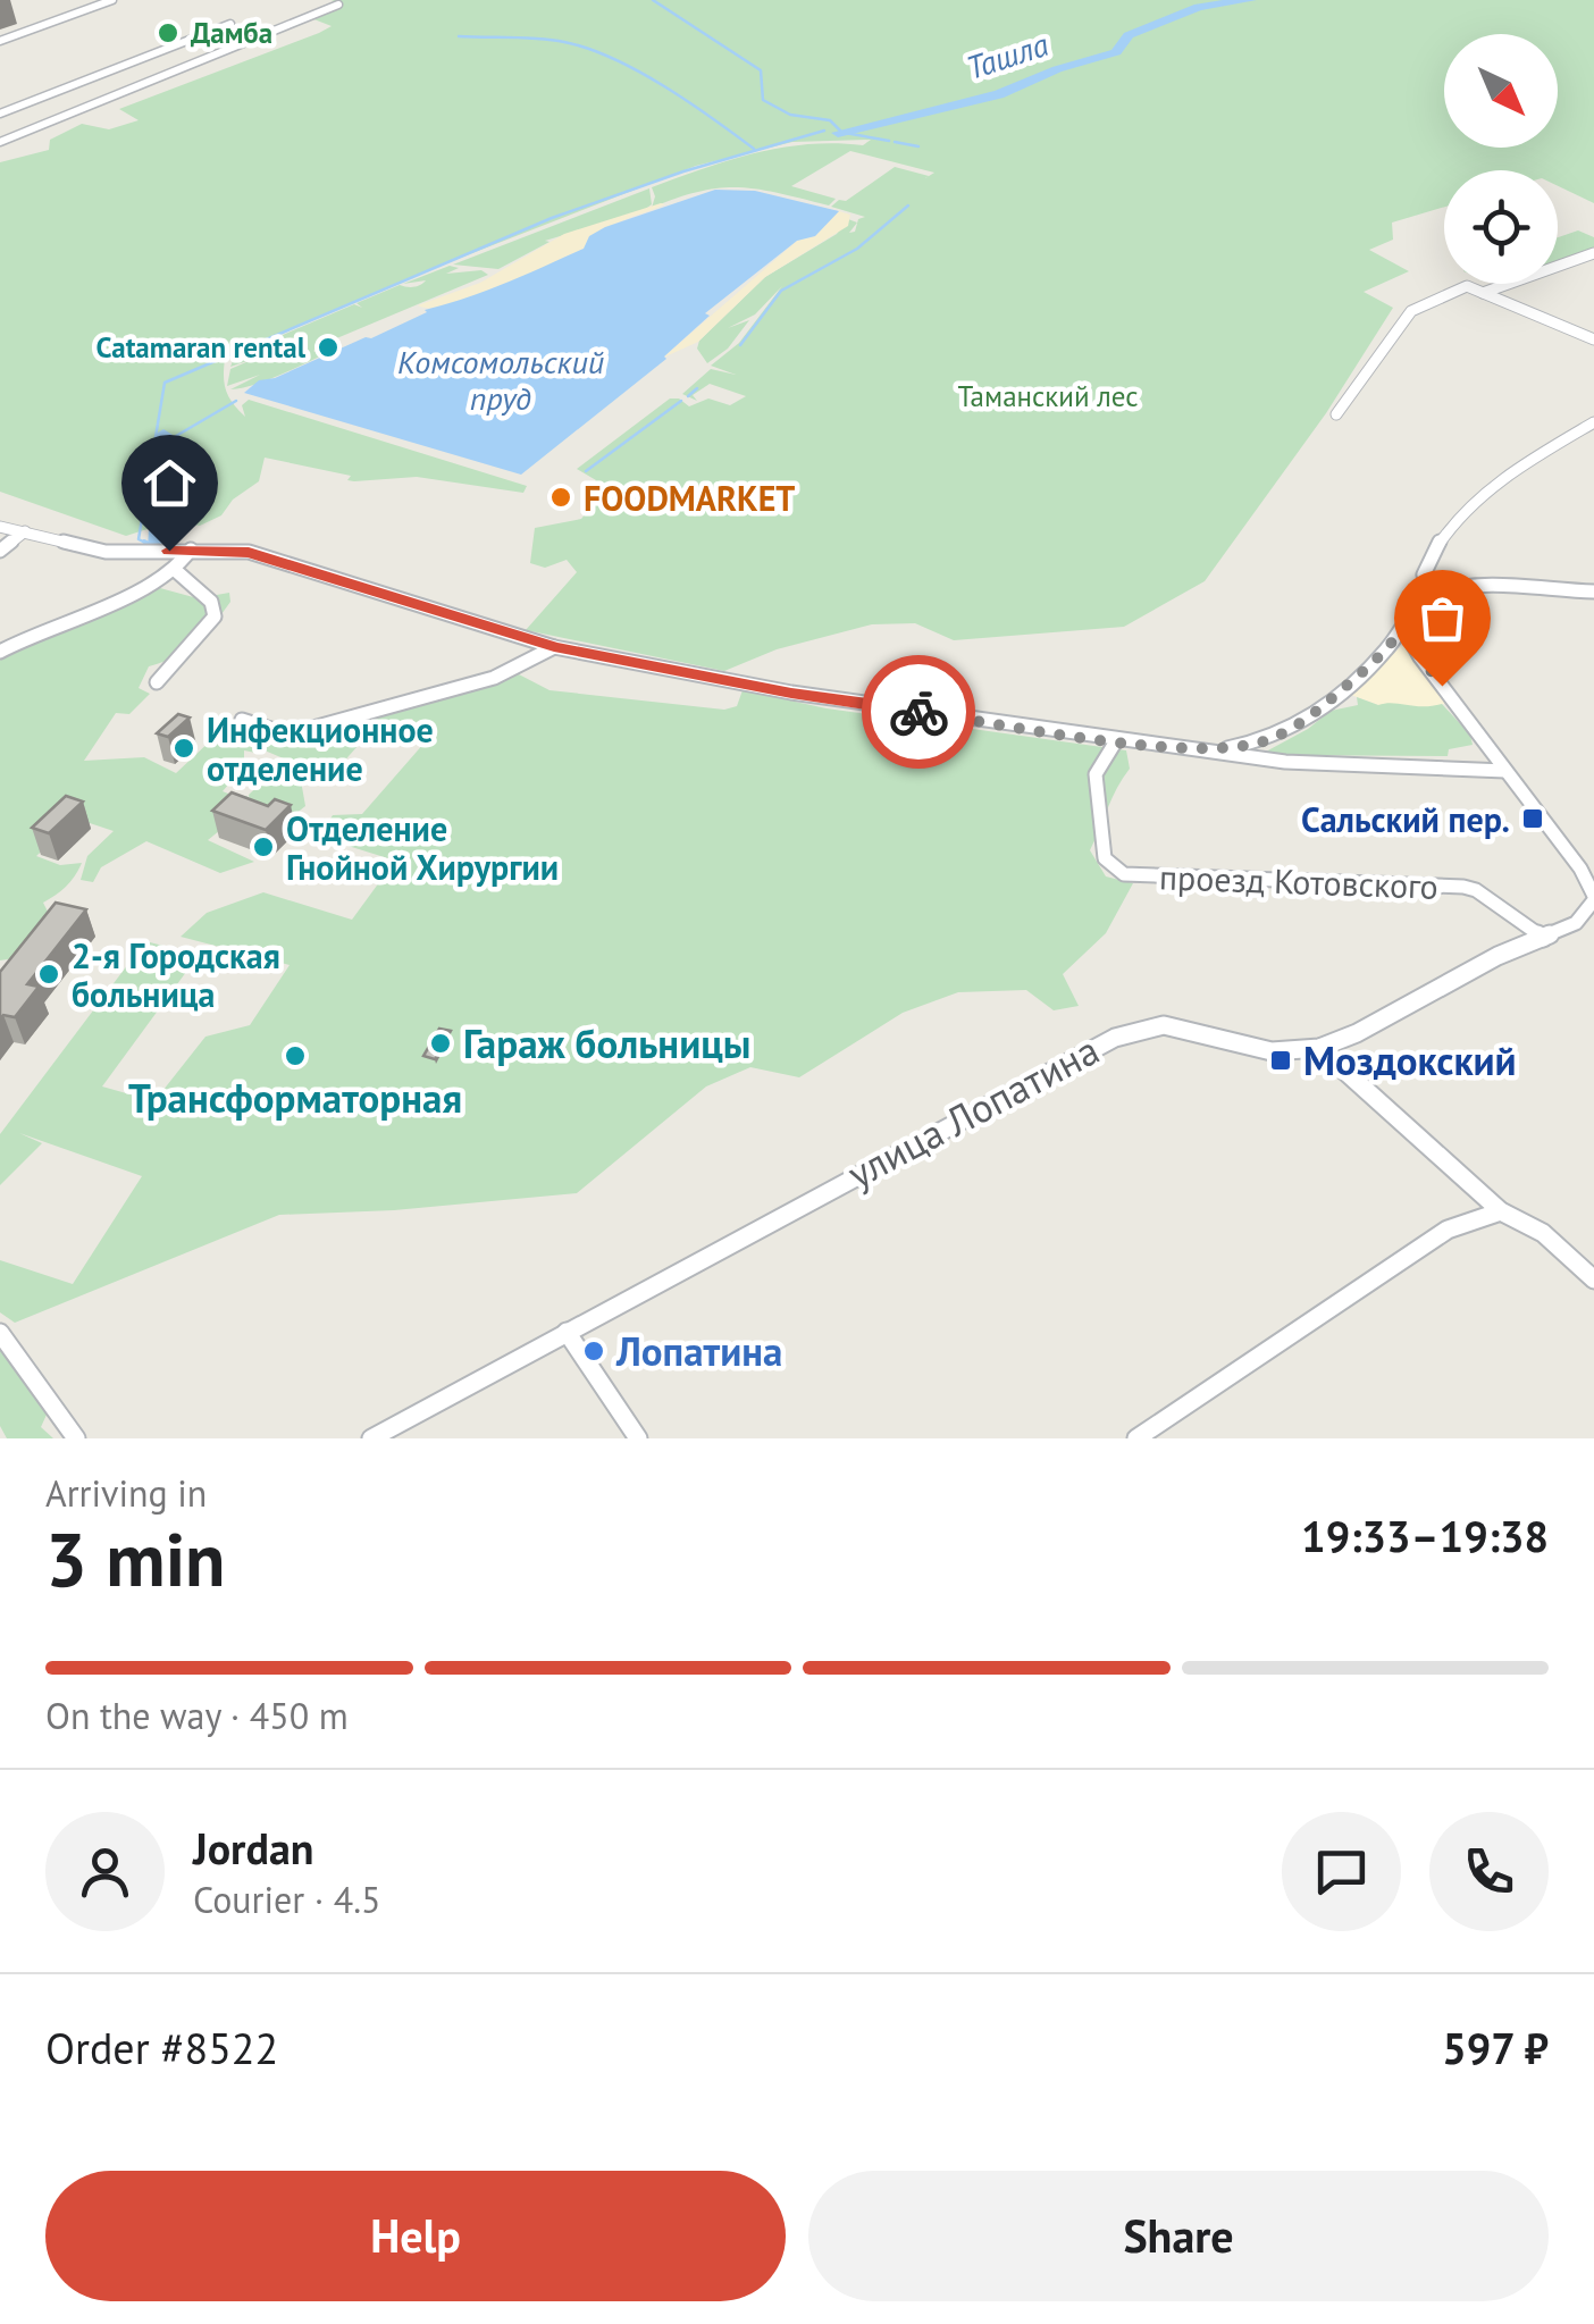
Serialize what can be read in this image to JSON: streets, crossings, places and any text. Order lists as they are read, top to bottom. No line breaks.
{"streets":{"street":["проезд Котовского","улица Лопатина"]},"crossings":[["проезд Котовского","улица Лопатина"]],"water":["Ташла","Комсомольский пруд"],"parks":["Таманский лес"],"places":{"other":["Дамба","Catamaran rental","FOODMARKET","Инфекционное отделение","Отделение Гнойной Хирургии","2-я Городская больница","Гараж больницы","Трансформаторная","Лопатина"],"transit":["Сальский пер.","Моздокский"]},"north":"bottom right","page":{"heading":["3 min","Arriving in","19:33–19:38"],"panel":["Jordan","Courier · 4.5","Order #8522","597 ₽"],"bar":"On the way · 450 m","buttons":["Help","Share"]}}
